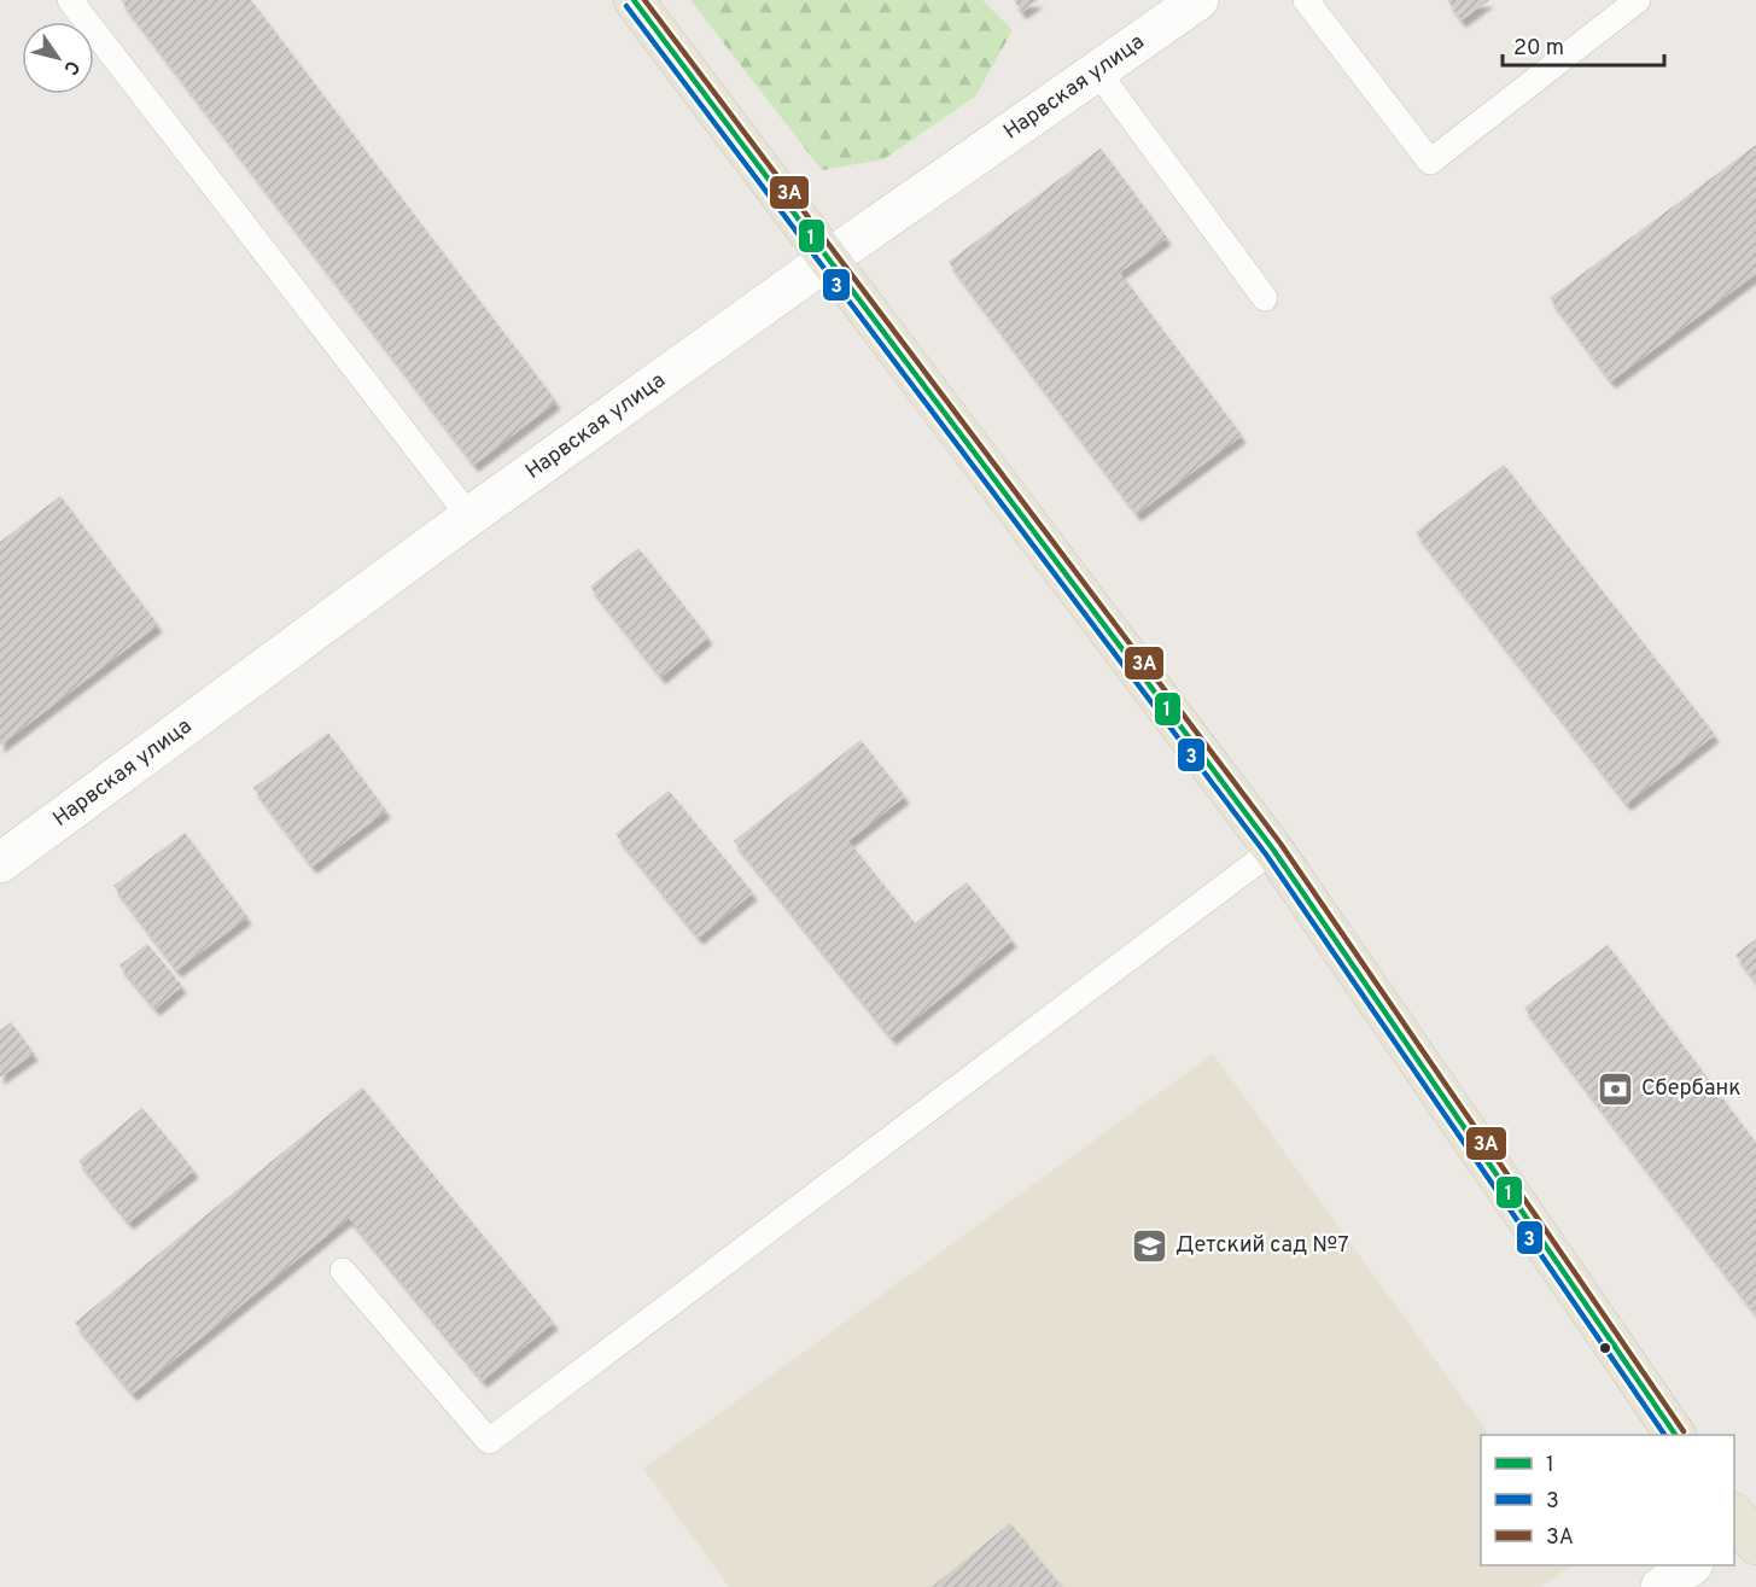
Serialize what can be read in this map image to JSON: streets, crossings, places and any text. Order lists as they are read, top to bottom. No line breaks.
{"streets":{"street":["Нарвская улица"]},"places":{"bank":["Сбербанк"],"school or university":["Детский сад №7"]},"lines":["transit line 1","transit line 3А","transit line 3"],"legend":["1","3","3А"],"scale_bar":"20 m","north":"bottom right"}
